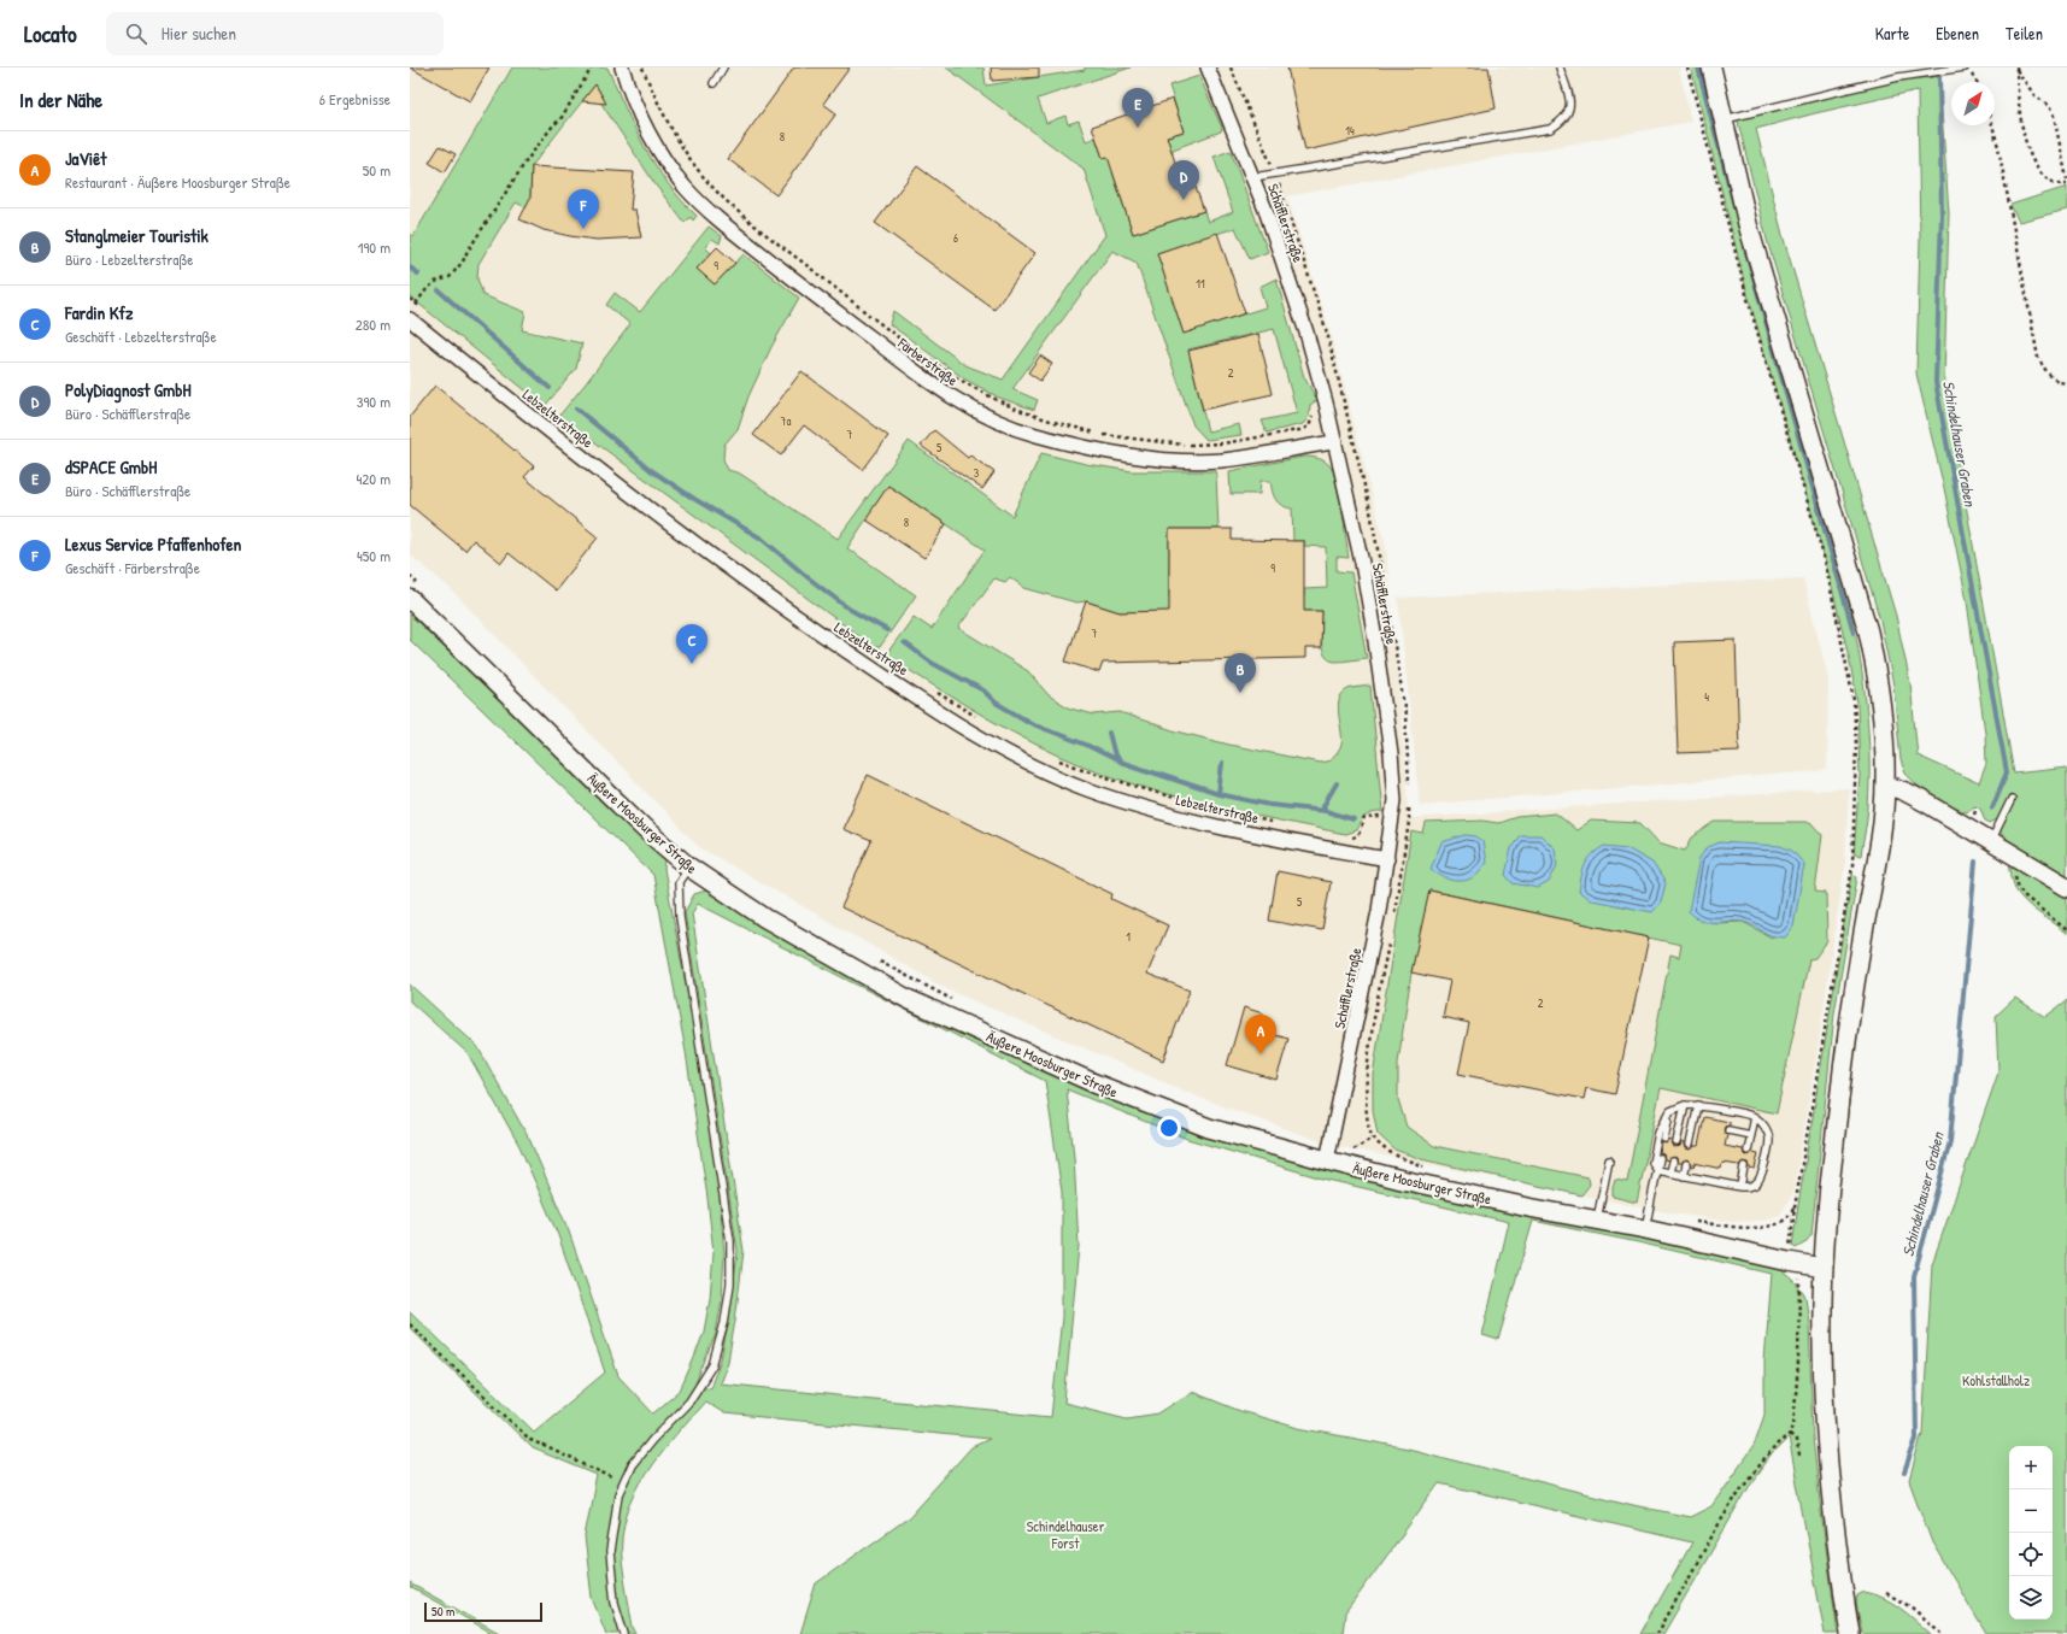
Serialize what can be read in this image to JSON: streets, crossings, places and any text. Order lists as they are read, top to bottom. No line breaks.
{"streets":{"street":["Schäfflerstraße","Färberstraße","Lebzelterstraße","Äußere Moosburger Straße"]},"crossings":[["Schäfflerstraße","Färberstraße"],["Schäfflerstraße","Lebzelterstraße"],["Schäfflerstraße","Äußere Moosburger Straße"]],"water":["Schindelhauser Graben"],"parks":["Kohlstallholz","Schindelhauser Forst"],"house_numbers":["14","8","6","9","11","2","7a","7","5","3","8","9","7","4","5","1","2"],"scale_bar":"50 m","north":"top right","page":{"header":"Locato","search":"Hier suchen","nav":["Karte","Ebenen","Teilen"],"heading":["In der Nähe","6 Ergebnisse"],"pins":["E","D","F","C","B","A"],"list":[{"mark":"A","name":"JaViêt","note":"Restaurant · Äußere Moosburger Straße","value":"50 m"},{"mark":"B","name":"Stanglmeier Touristik","note":"Büro · Lebzelterstraße","value":"190 m"},{"mark":"C","name":"Fardin Kfz","note":"Geschäft · Lebzelterstraße","value":"280 m"},{"mark":"D","name":"PolyDiagnost GmbH","note":"Büro · Schäfflerstraße","value":"390 m"},{"mark":"E","name":"dSPACE GmbH","note":"Büro · Schäfflerstraße","value":"420 m"},{"mark":"F","name":"Lexus Service Pfaffenhofen","note":"Geschäft · Färberstraße","value":"450 m"}],"map_buttons":["+","−"],"scale":"50 m"}}
